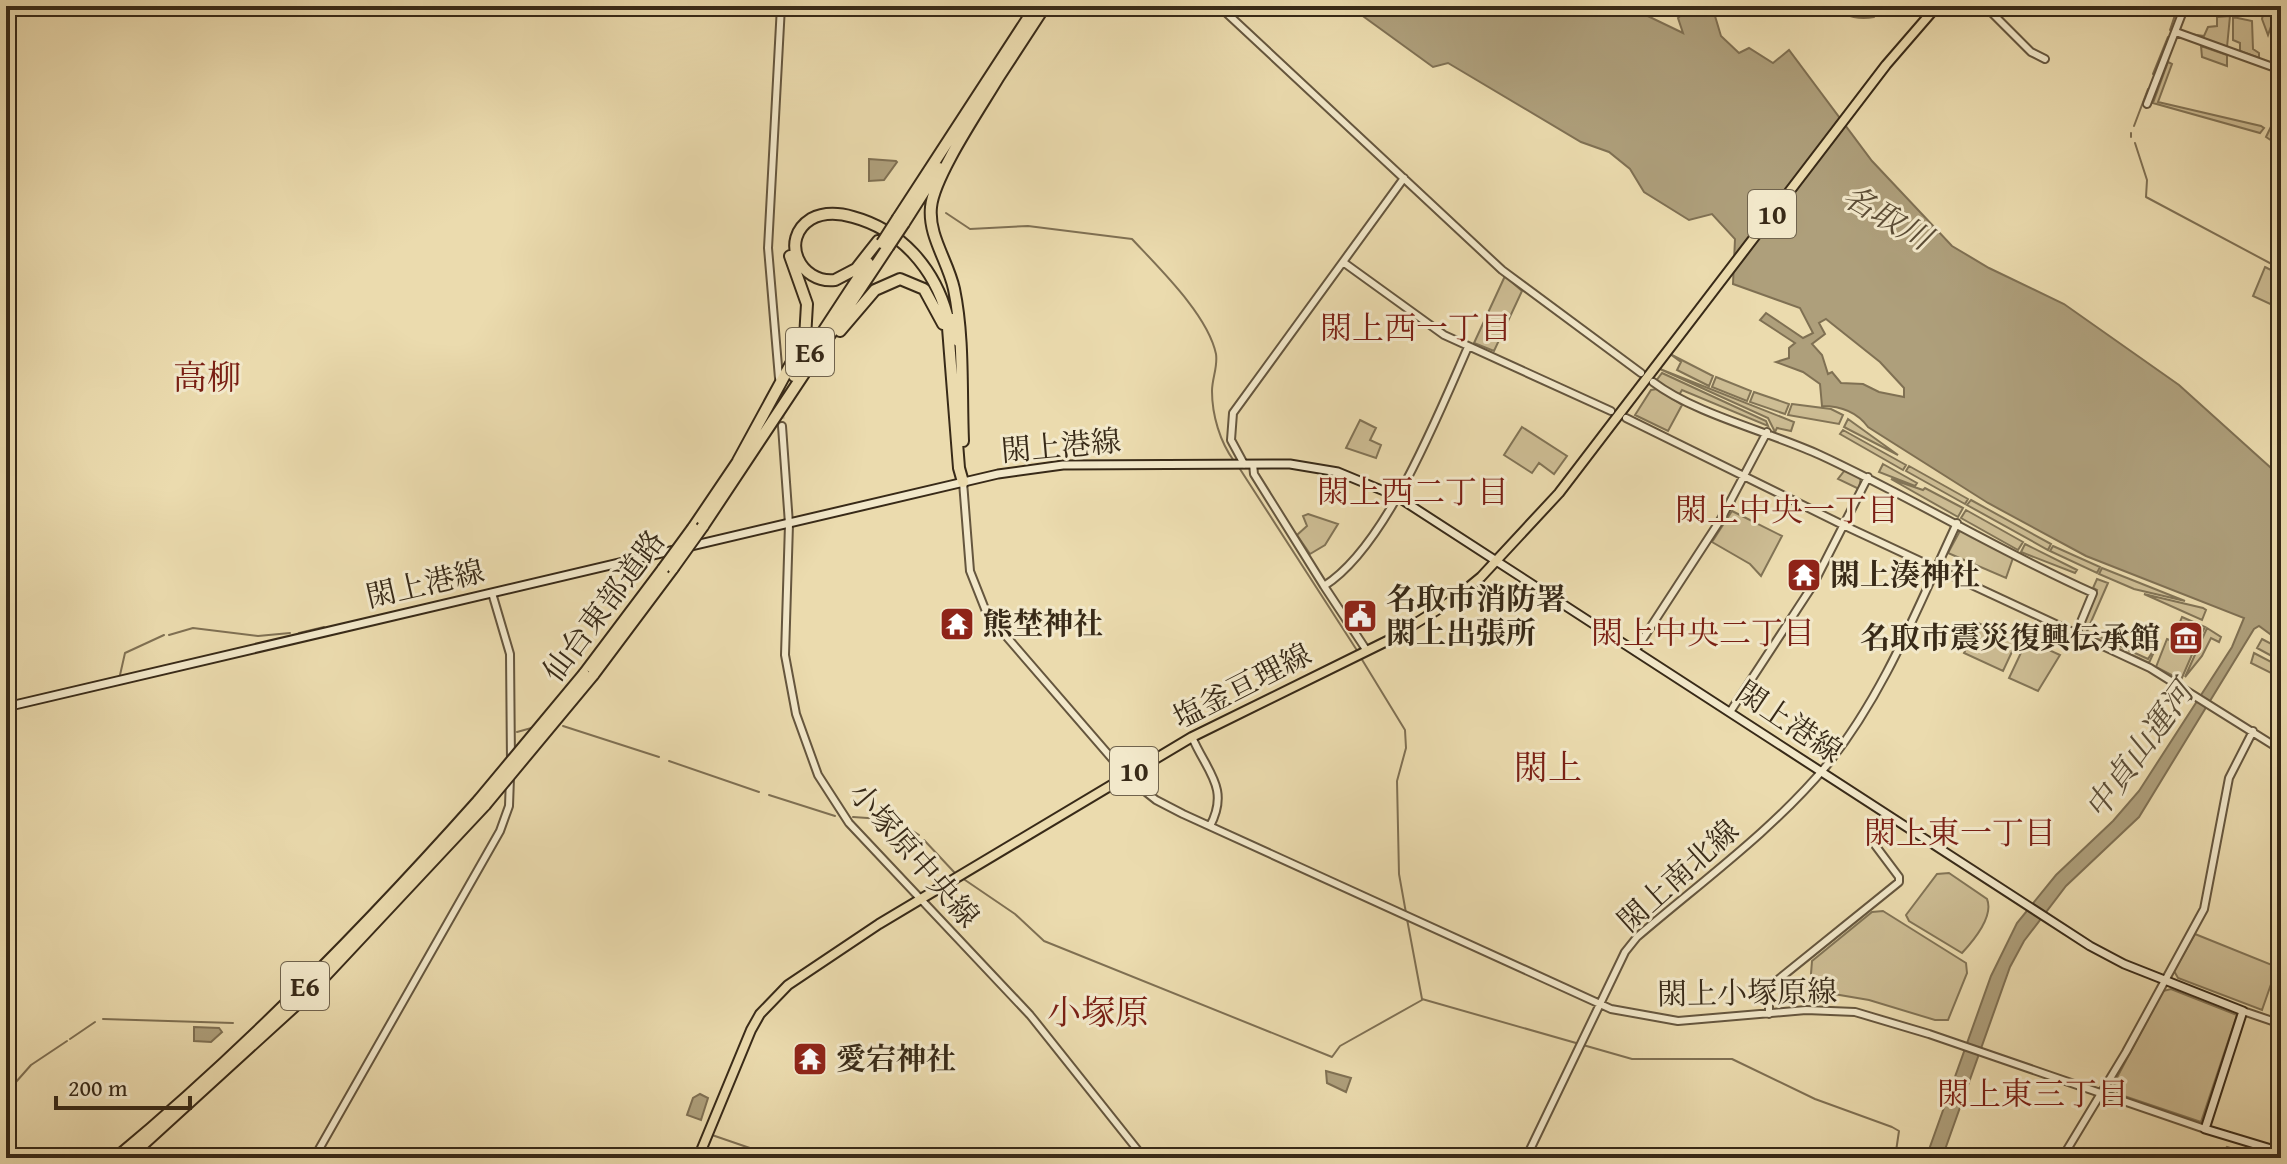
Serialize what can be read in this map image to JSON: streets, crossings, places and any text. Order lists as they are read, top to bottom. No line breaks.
{"streets":{"highway":["E6","仙台東部道路"],"main road":["10","閖上港線","塩釜亘理線"],"street":["小塚原中央線","閖上南北線","閖上小塚原線"]},"crossings":[["閖上港線","塩釜亘理線"],["閖上港線","小塚原中央線"],["閖上港線","閖上南北線"],["塩釜亘理線","小塚原中央線"],["閖上南北線","閖上小塚原線"]],"districts":["閖上西一丁目","高柳","閖上西二丁目","閖上中央一丁目","閖上中央二丁目","閖上","閖上東一丁目","小塚原","閖上東三丁目"],"water":["名取川","中貞山運河"],"places":{"temple":["閖上湊神社","熊埜神社","愛宕神社"],"public building":["名取市消防署 閖上出張所"],"museum":["名取市震災復興伝承館"]},"scale_bar":"200 m"}
